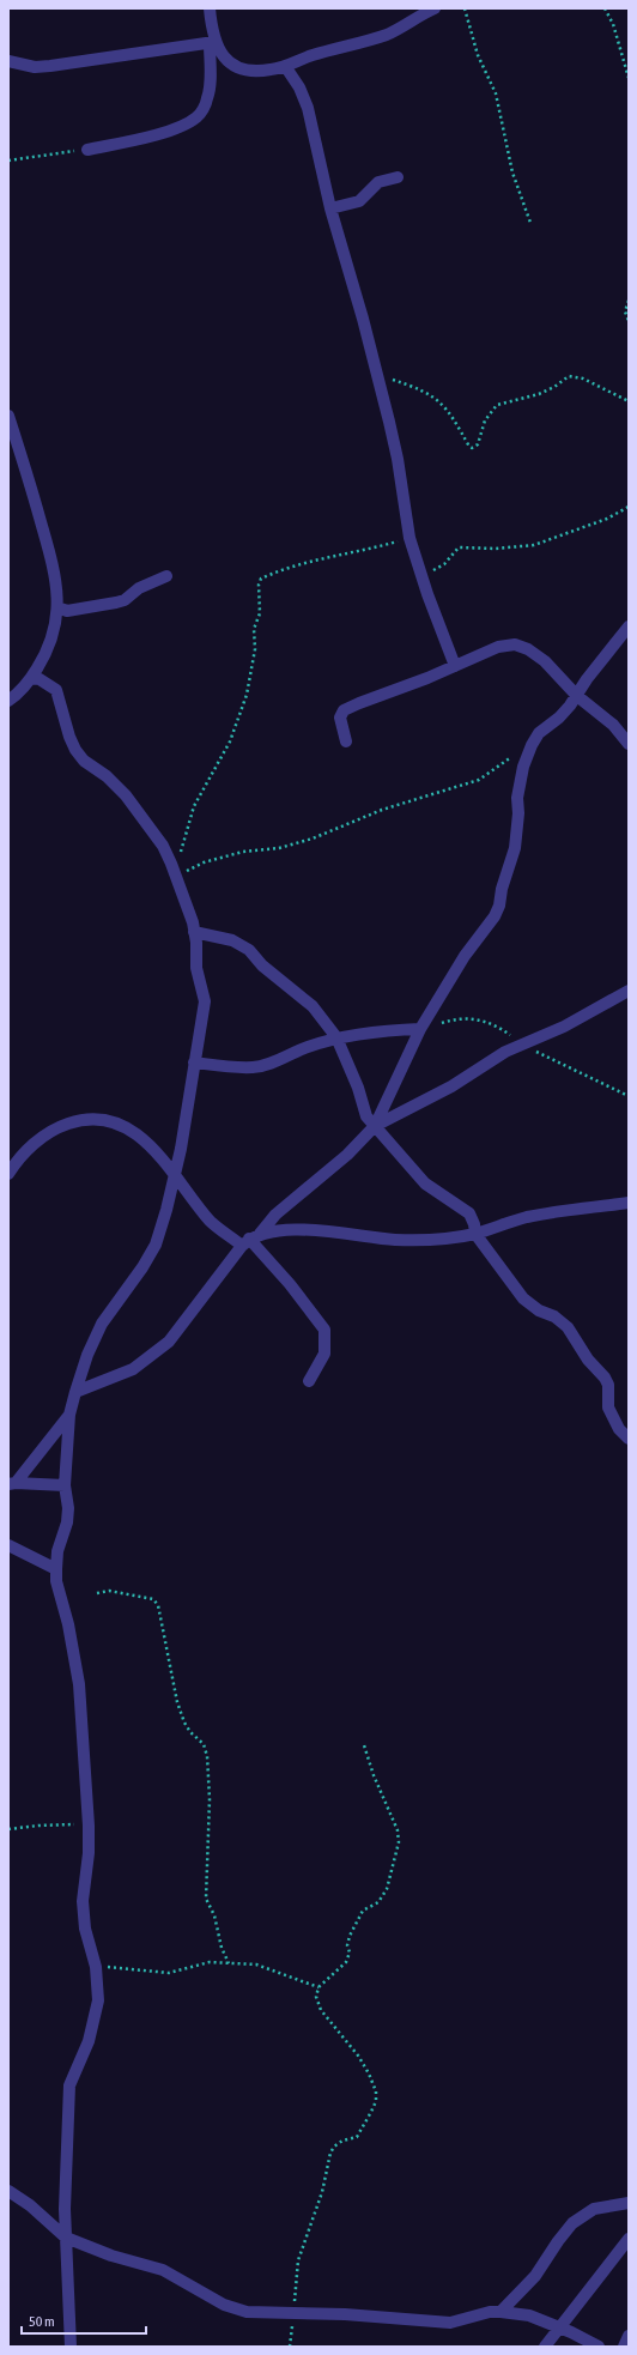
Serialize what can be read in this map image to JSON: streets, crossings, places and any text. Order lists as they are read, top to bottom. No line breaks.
{"scale_bar":"50 m"}
